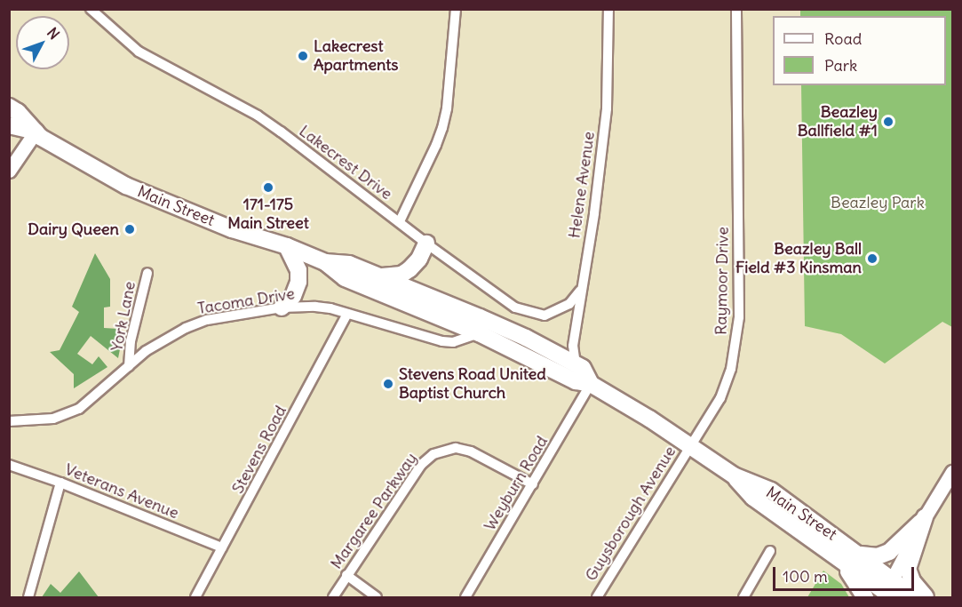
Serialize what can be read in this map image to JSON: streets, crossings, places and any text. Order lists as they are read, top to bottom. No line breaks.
{"streets":{"main road":["Main Street"],"street":["Lakecrest Drive","Helene Avenue","Raymoor Drive","Tacoma Drive","York Lane","Stevens Road","Weyburn Road","Veterans Avenue","Margaree Parkway","Guysborough Avenue"]},"crossings":[["Lakecrest Drive","Helene Avenue"],["Helene Avenue","Main Street"],["Main Street","Raymoor Drive"],["Main Street","Tacoma Drive"],["Main Street","Weyburn Road"],["Main Street","Guysborough Avenue"],["Raymoor Drive","Guysborough Avenue"],["Tacoma Drive","York Lane"],["Tacoma Drive","Stevens Road"],["Stevens Road","Veterans Avenue"],["Weyburn Road","Margaree Parkway"]],"parks":["Beazley Park"],"places":["Lakecrest Apartments","Beazley Ballfield #1","171-175 Main Street","Dairy Queen","Beazley Ball Field #3 Kinsman","Stevens Road United Baptist Church"],"legend":["Road","Park"],"scale_bar":"100 m","north":"top right"}
